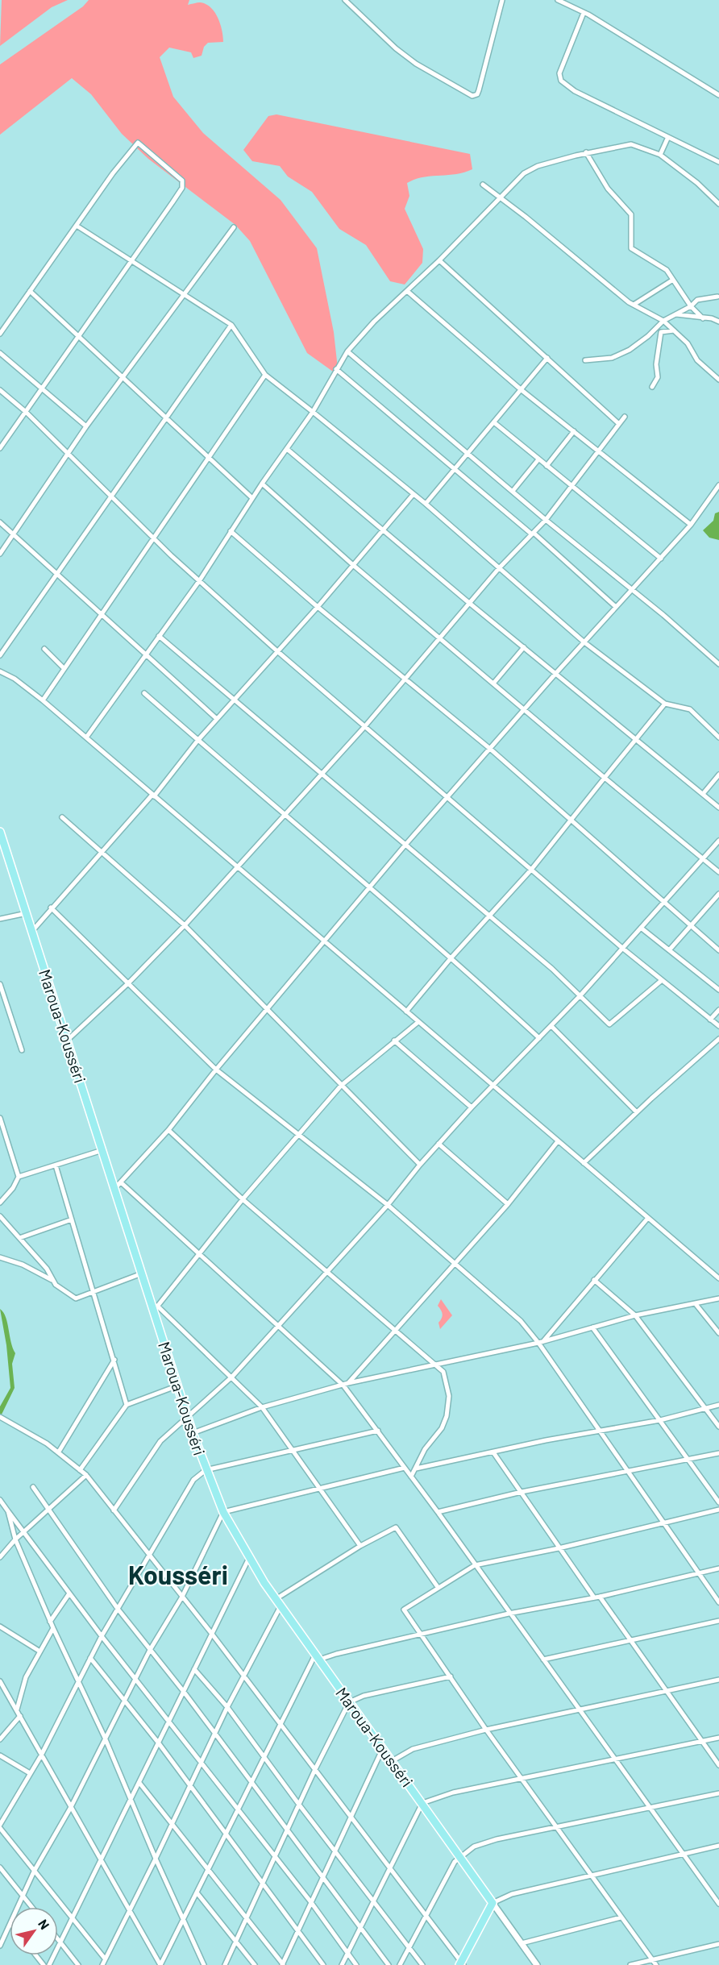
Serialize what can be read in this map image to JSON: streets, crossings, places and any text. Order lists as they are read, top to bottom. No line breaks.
{"streets":{"highway":["Maroua-Kousséri"]},"districts":["Kousséri"],"north":"top right"}
